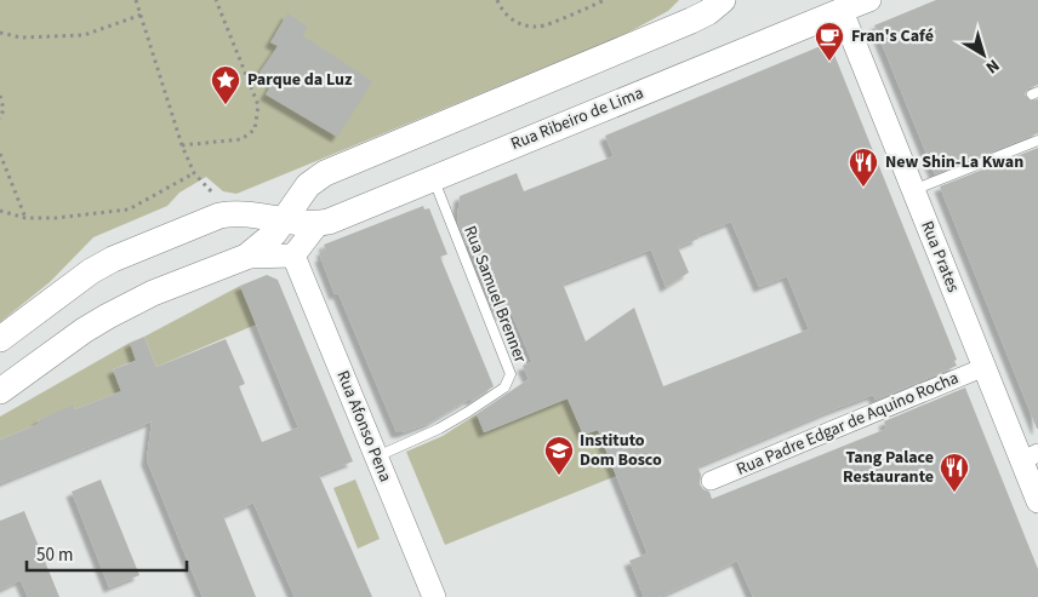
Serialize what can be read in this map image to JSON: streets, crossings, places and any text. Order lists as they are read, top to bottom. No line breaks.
{"streets":{"main road":["Rua Ribeiro de Lima"],"street":["Rua Prates","Rua Padre Edgar de Aquino Rocha","Rua Afonso Pena"],"lane":["Rua Samuel Brenner"]},"crossings":[["Rua Ribeiro de Lima","Rua Prates"],["Rua Ribeiro de Lima","Rua Samuel Brenner"],["Rua Prates","Rua Padre Edgar de Aquino Rocha"],["Rua Samuel Brenner","Rua Afonso Pena"]],"places":{"cafe":["Fran's Café"],"place":["Parque da Luz"],"restaurant":["New Shin-La Kwan","Tang Palace Restaurante"],"school or university":["Instituto Dom Bosco"]},"scale_bar":"50 m","north":"bottom right"}
